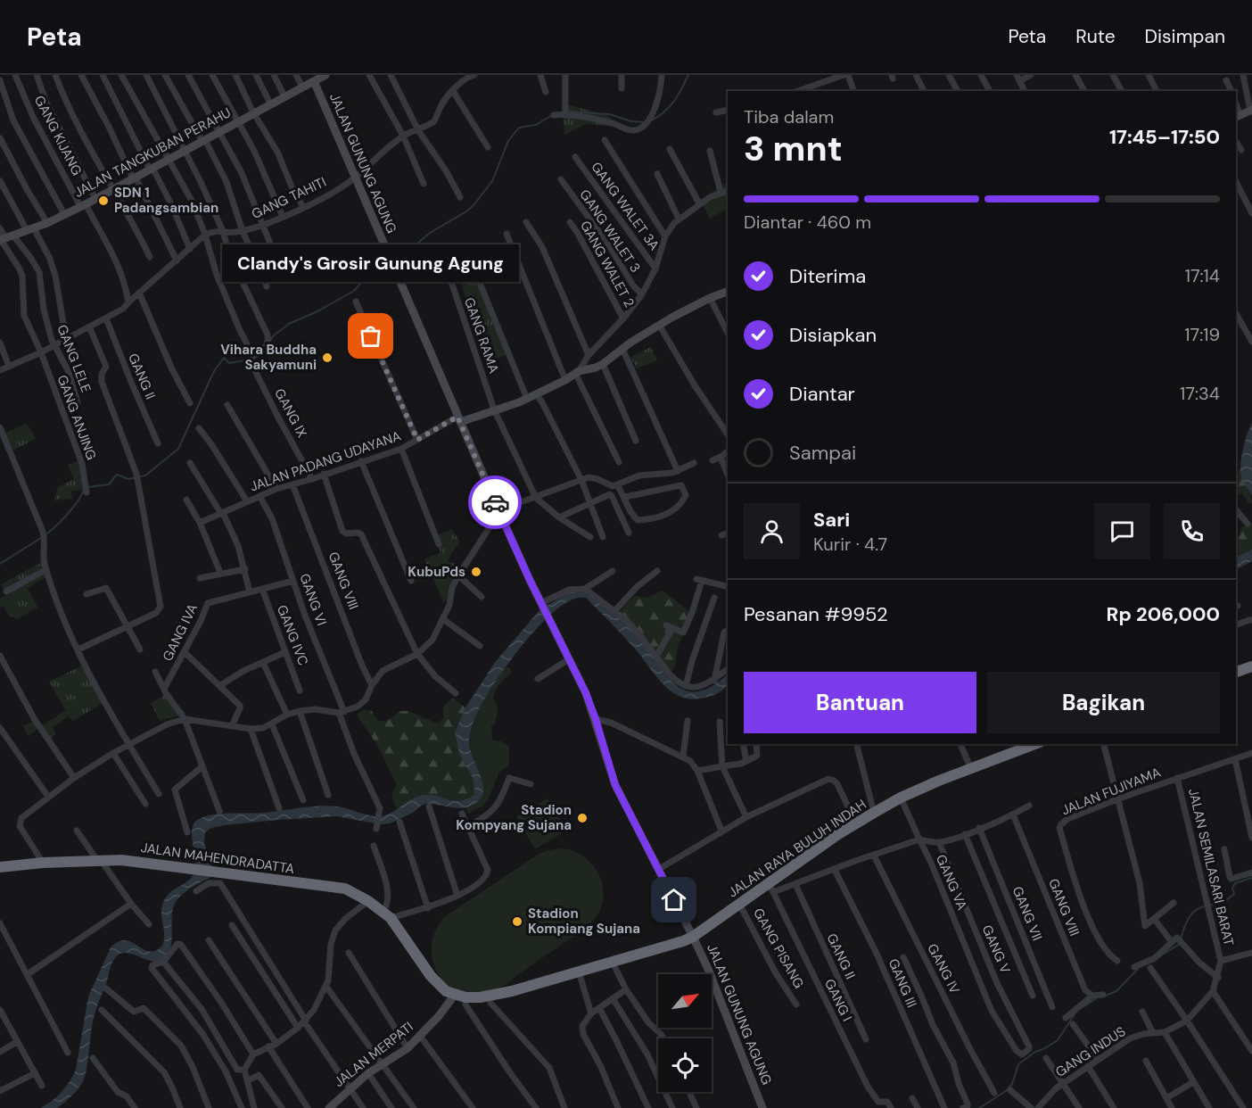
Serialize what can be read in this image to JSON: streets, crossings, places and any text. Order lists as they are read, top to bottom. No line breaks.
{"streets":{"highway":["JALAN RAYA BULUH INDAH","JALAN MAHENDRADATTA"],"main road":["JALAN TANGKUBAN PERAHU","JALAN GUNUNG AGUNG","JALAN MERPATI"],"street":["GANG KIJANG","GANG TAHITI","GANG WALET 3A","GANG WALET 3","GANG WALET 2","GANG RAMA","GANG LELE","GANG II","GANG IX","GANG ANJING","JALAN PADANG UDAYANA","GANG VIII","GANG VI","GANG IVA","GANG IVC","JALAN FUJIYAMA","JALAN SEMILASARI BARAT","GANG VA","GANG VII","GANG PISANG","GANG V","GANG IV","GANG III","GANG I","GANG INDUS"]},"crossings":[["GANG KIJANG","JALAN TANGKUBAN PERAHU"],["JALAN TANGKUBAN PERAHU","JALAN GUNUNG AGUNG"],["JALAN TANGKUBAN PERAHU","GANG LELE"],["JALAN TANGKUBAN PERAHU","GANG IX"],["JALAN TANGKUBAN PERAHU","GANG ANJING"],["JALAN GUNUNG AGUNG","GANG TAHITI"],["JALAN GUNUNG AGUNG","JALAN PADANG UDAYANA"],["JALAN GUNUNG AGUNG","JALAN RAYA BULUH INDAH"],["JALAN GUNUNG AGUNG","JALAN MAHENDRADATTA"],["GANG TAHITI","GANG IX"],["GANG LELE","GANG ANJING"],["GANG IX","JALAN PADANG UDAYANA"],["JALAN PADANG UDAYANA","GANG VIII"],["JALAN PADANG UDAYANA","GANG VI"],["GANG VI","GANG IVA"],["GANG IVA","GANG IVC"],["JALAN FUJIYAMA","JALAN SEMILASARI BARAT"],["JALAN RAYA BULUH INDAH","JALAN MAHENDRADATTA"],["JALAN RAYA BULUH INDAH","GANG VA"],["JALAN RAYA BULUH INDAH","GANG PISANG"],["JALAN RAYA BULUH INDAH","GANG I"],["JALAN MAHENDRADATTA","JALAN MERPATI"],["JALAN SEMILASARI BARAT","GANG INDUS"],["GANG VA","GANG V"]],"places":["SDN 1 Padangsambian","Clandy's Grosir Gunung Agung","Vihara Buddha Sakyamuni","KubuPds","Stadion Kompyang Sujana","Stadion Kompiang Sujana"],"north":"top right","page":{"header":"Peta","nav":["Peta","Rute","Disimpan"],"heading":["3 mnt","Tiba dalam","17:45–17:50"],"panel":["Sari","Kurir · 4.7","Pesanan #9952","Rp 206,000"],"bar":"Diantar · 460 m","bubble":"Clandy's Grosir Gunung Agung","list":[["Diterima","17:14"],["Disiapkan","17:19"],["Diantar","17:34"],"Sampai"],"buttons":["Bantuan","Bagikan"]}}
